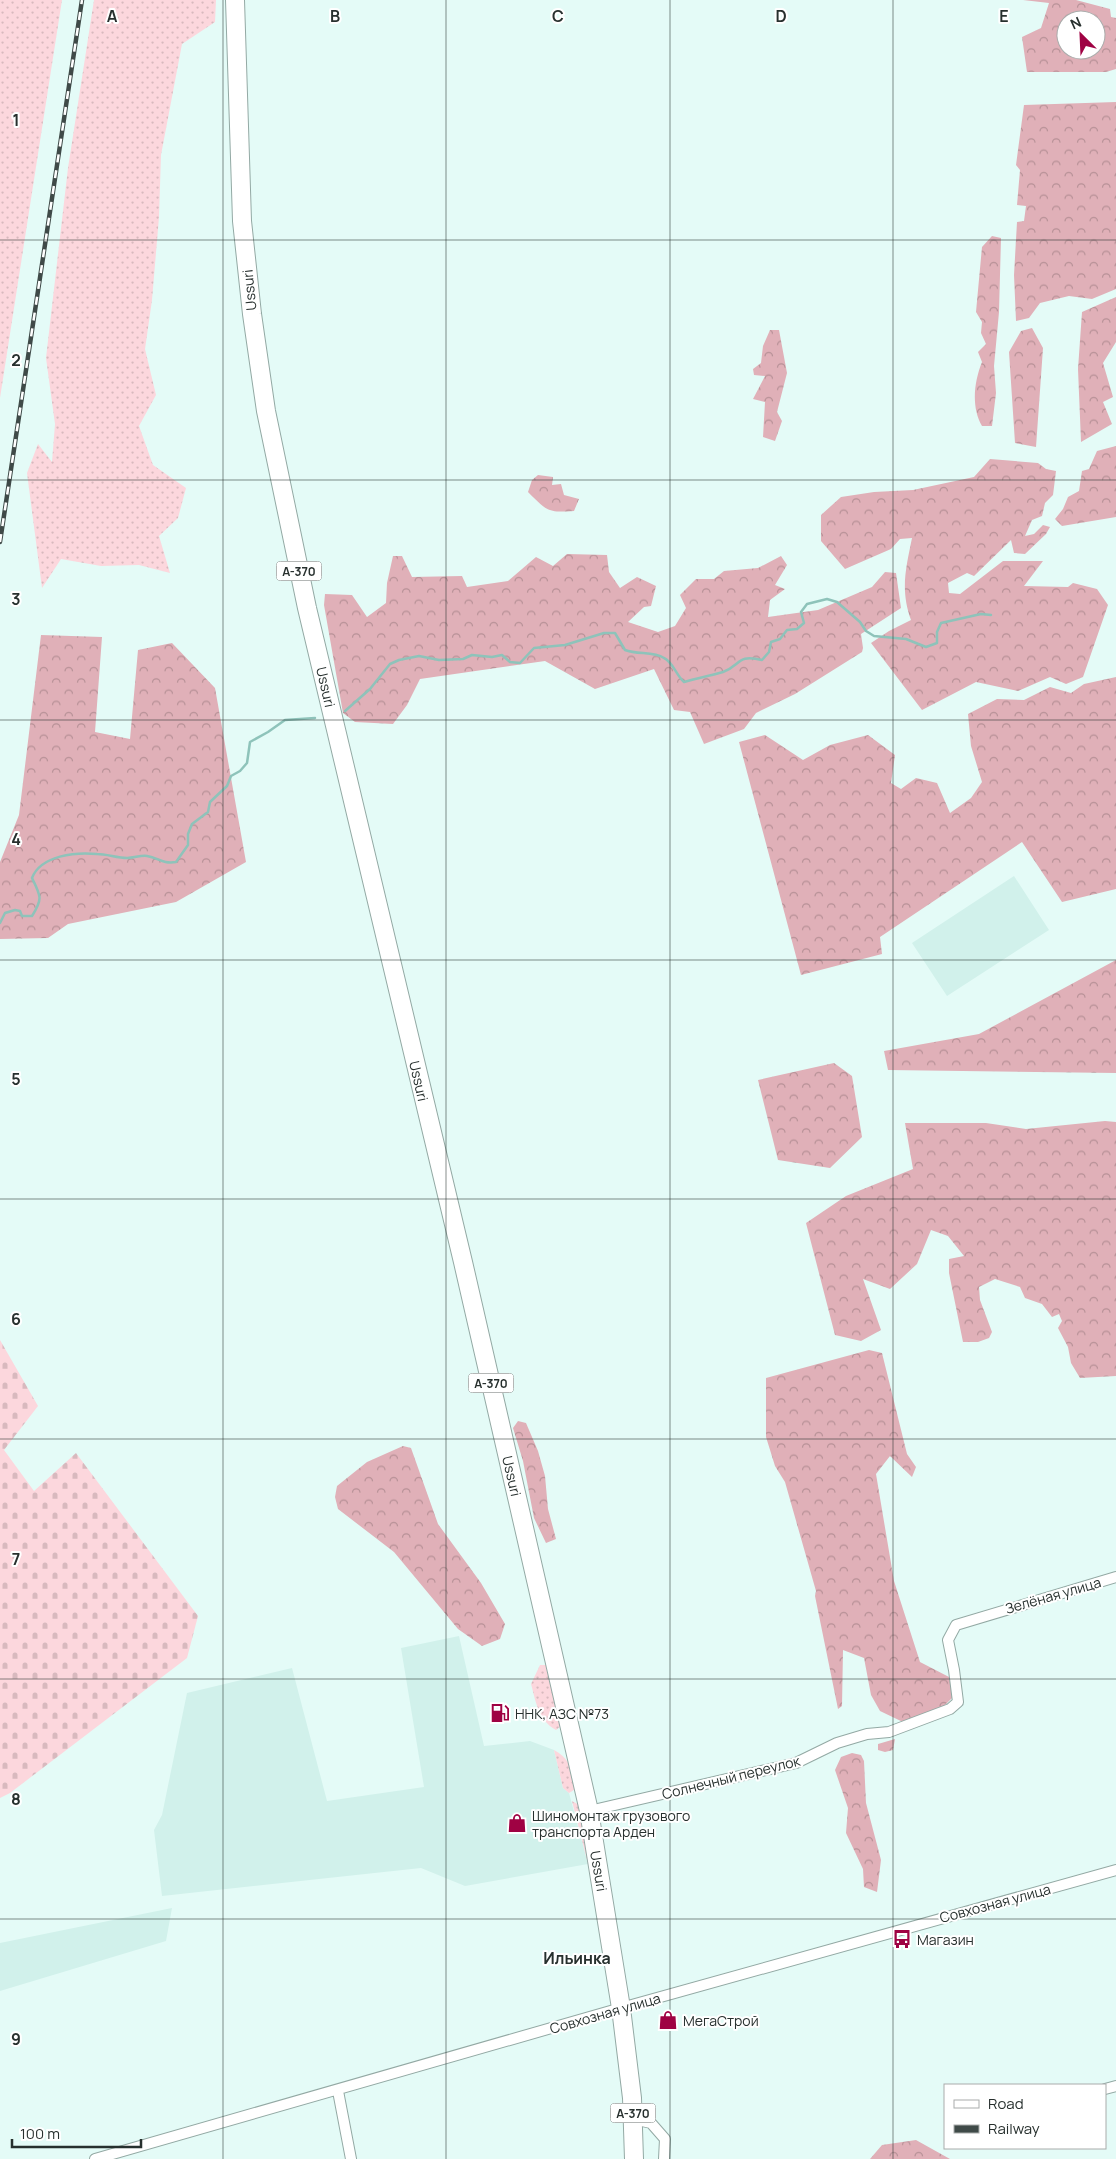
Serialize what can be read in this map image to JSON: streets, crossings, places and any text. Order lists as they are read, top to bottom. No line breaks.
{"streets":{"highway":["Ussuri","А-370"],"street":["Зелёная улица","Солнечный переулок","Совхозная улица"]},"crossings":[["Ussuri","Солнечный переулок"],["Ussuri","Совхозная улица"],["Зелёная улица","Солнечный переулок"]],"districts":["Ильинка"],"places":{"fuel station":["ННК, АЗС №73"],"shop":["Шиномонтаж грузового транспорта Арден","МегаСтрой"],"bus stop":["Магазин"]},"legend":["Road","Railway"],"scale_bar":"100 m","north":"top left","grid":{"columns":["A","B","C","D","E"],"rows":["1","2","3","4","5","6","7","8","9"]}}
